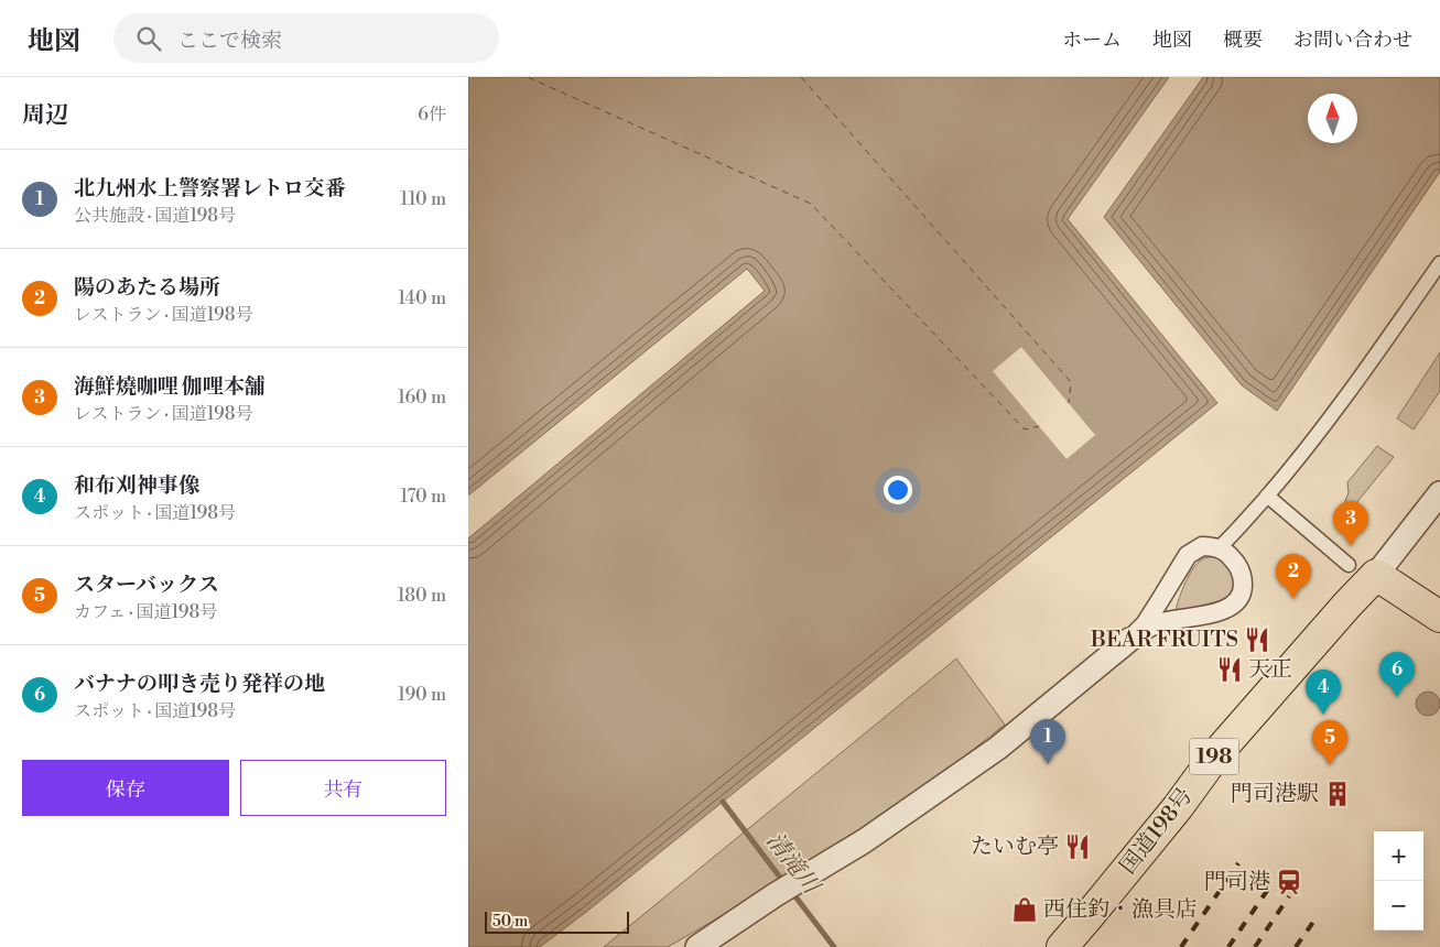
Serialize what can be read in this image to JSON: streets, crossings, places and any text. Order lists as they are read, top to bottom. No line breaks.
{"streets":{"highway":["198","国道198号"]},"water":["清滝川"],"places":{"restaurant":["BEAR FRUITS","天正","たいむ亭"],"building":["門司港駅"],"station":["門司港"],"shop":["西住釣・漁具店"]},"scale_bar":"50 m","north":"top","page":{"header":"地図","search":"ここで検索","nav":["ホーム","地図","概要","お問い合わせ"],"heading":["周辺","6件"],"list":[{"mark":"1","name":"北九州水上警察署レトロ交番","note":"公共施設 · 国道198号","value":"110 m"},{"mark":"2","name":"陽のあたる場所","note":"レストラン · 国道198号","value":"140 m"},{"mark":"3","name":"海鮮燒咖哩 伽哩本舗","note":"レストラン · 国道198号","value":"160 m"},{"mark":"4","name":"和布刈神事像","note":"スポット · 国道198号","value":"170 m"},{"mark":"5","name":"スターバックス","note":"カフェ · 国道198号","value":"180 m"},{"mark":"6","name":"バナナの叩き売り発祥の地","note":"スポット · 国道198号","value":"190 m"}],"pins":["3","2","6","4","1","5"],"buttons":["保存","共有"],"map_buttons":["+","−"],"scale":"50 m"}}
